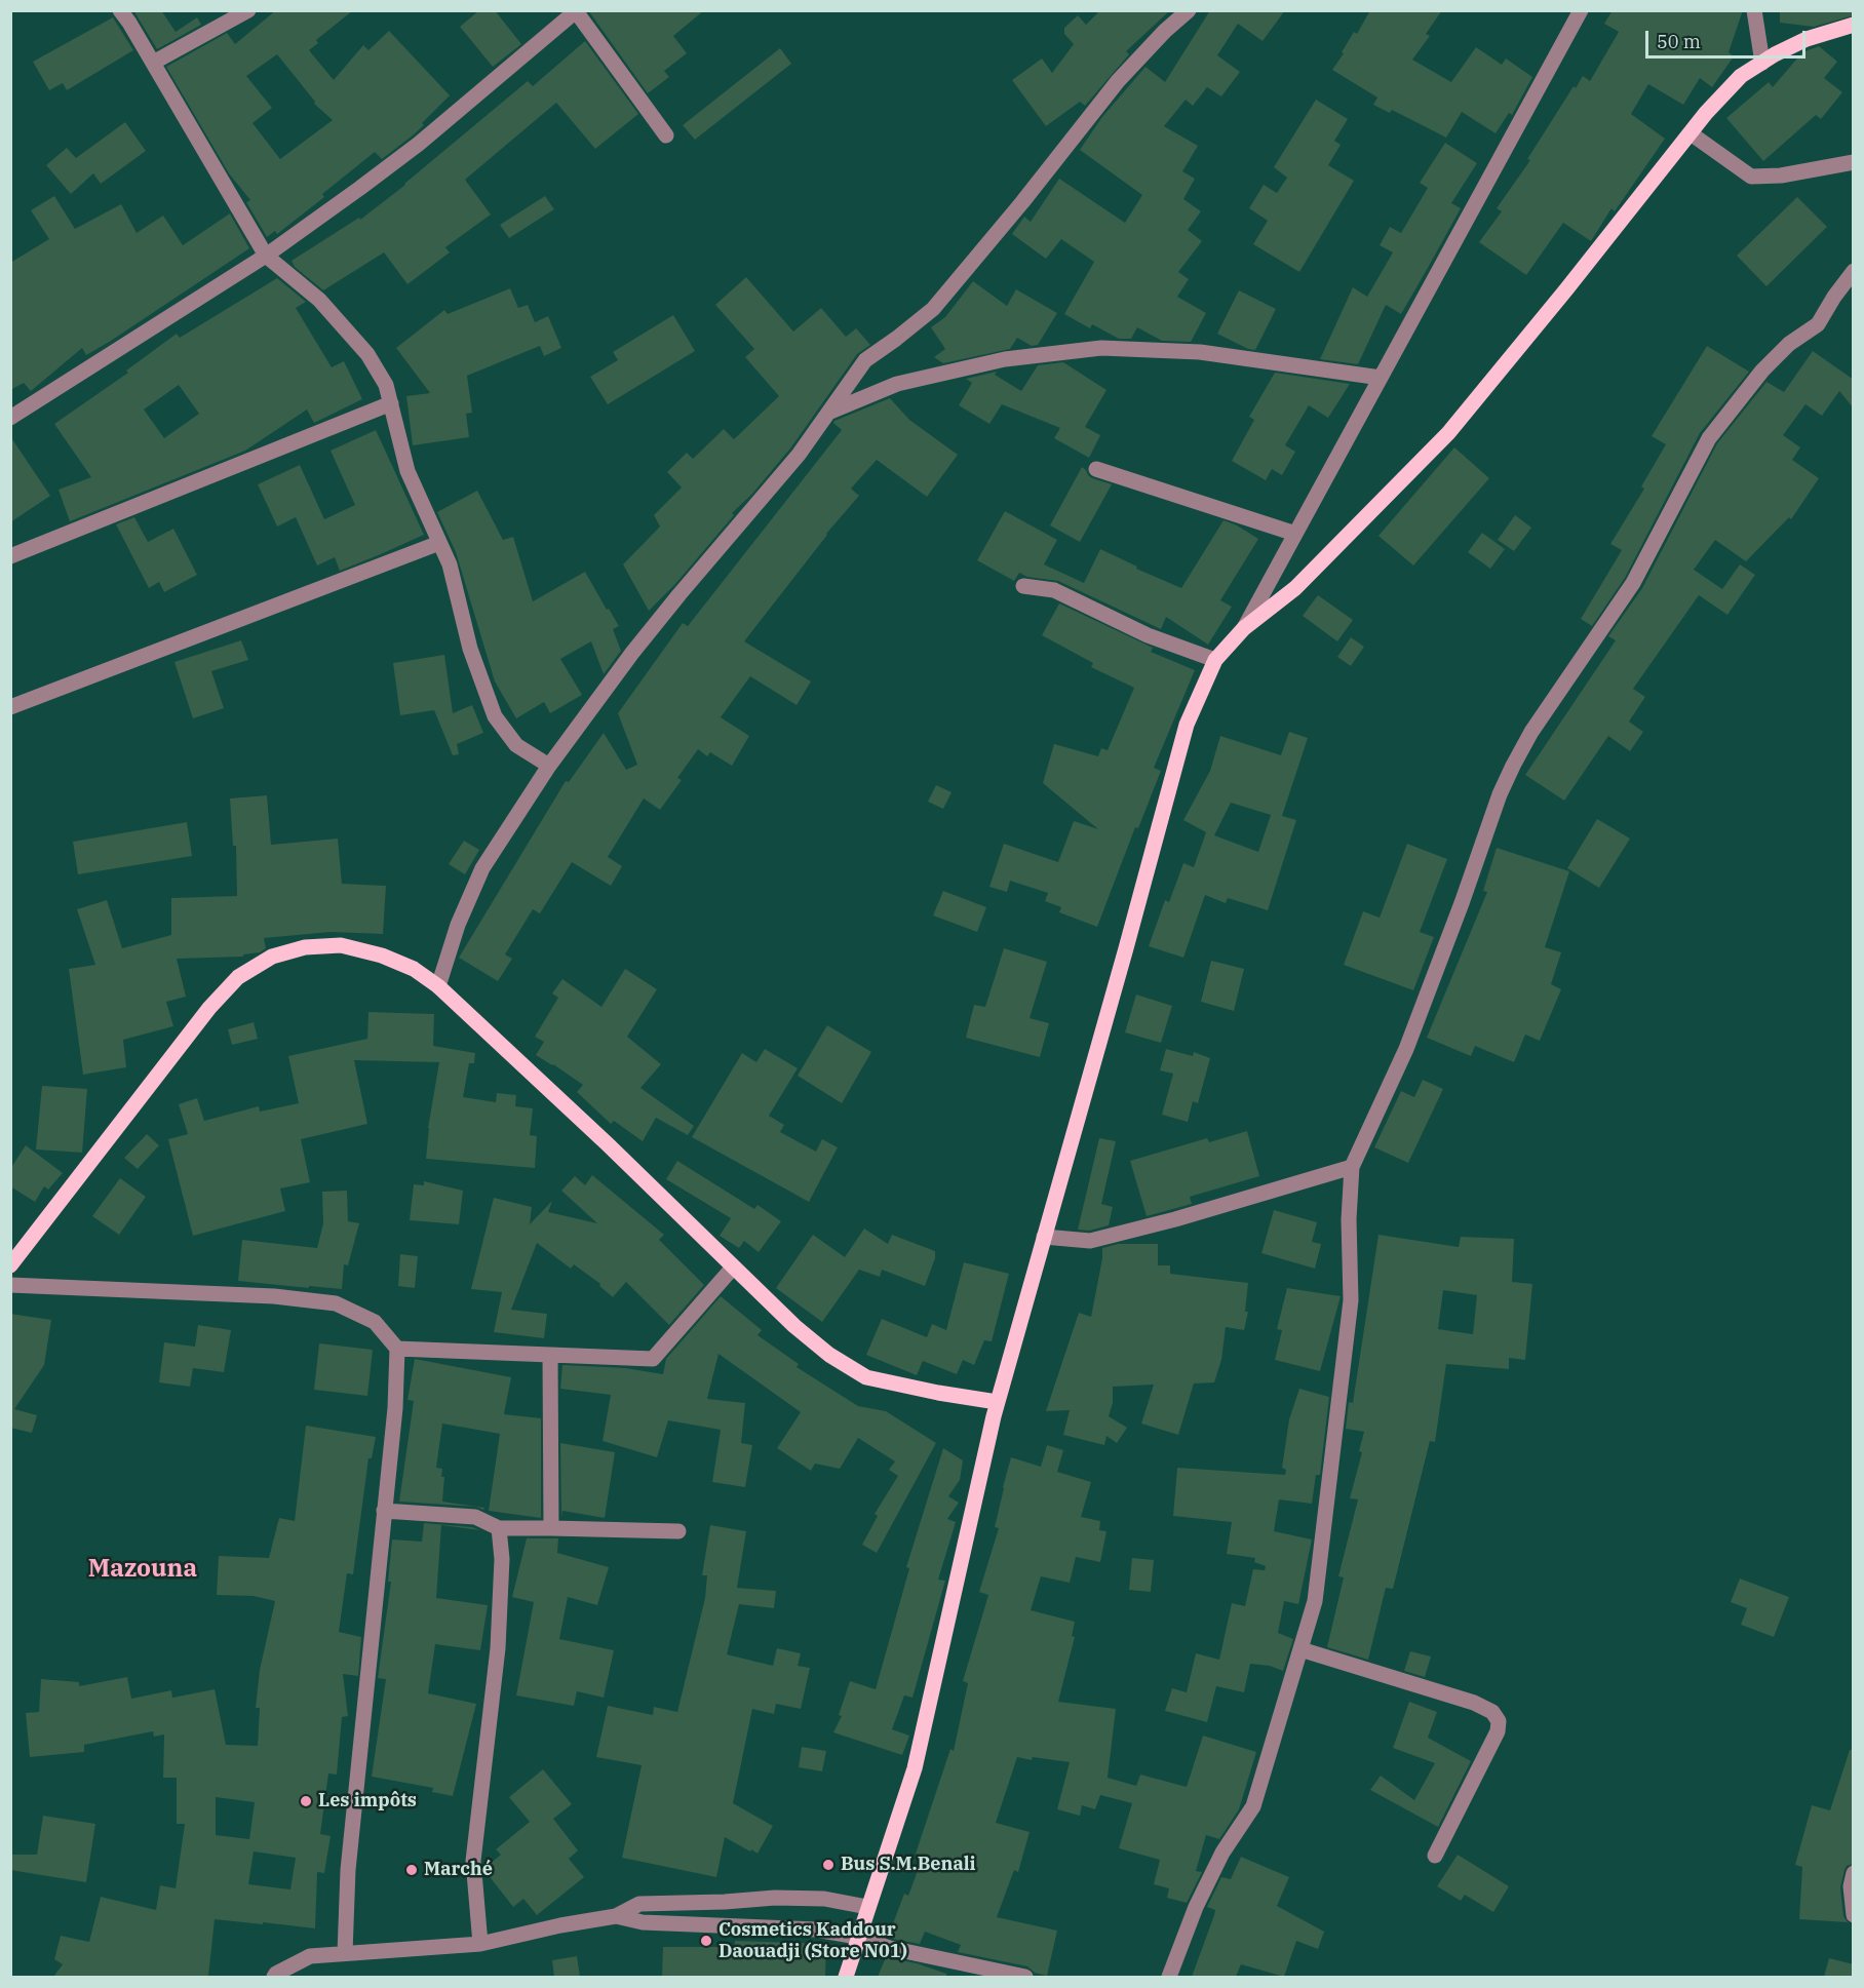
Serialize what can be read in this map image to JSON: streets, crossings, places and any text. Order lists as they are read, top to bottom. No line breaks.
{"districts":["Mazouna"],"places":["Les impôts","Bus S.M.Benali","Marché","Cosmetics Kaddour Daouadji (Store N01)"],"scale_bar":"50 m"}
